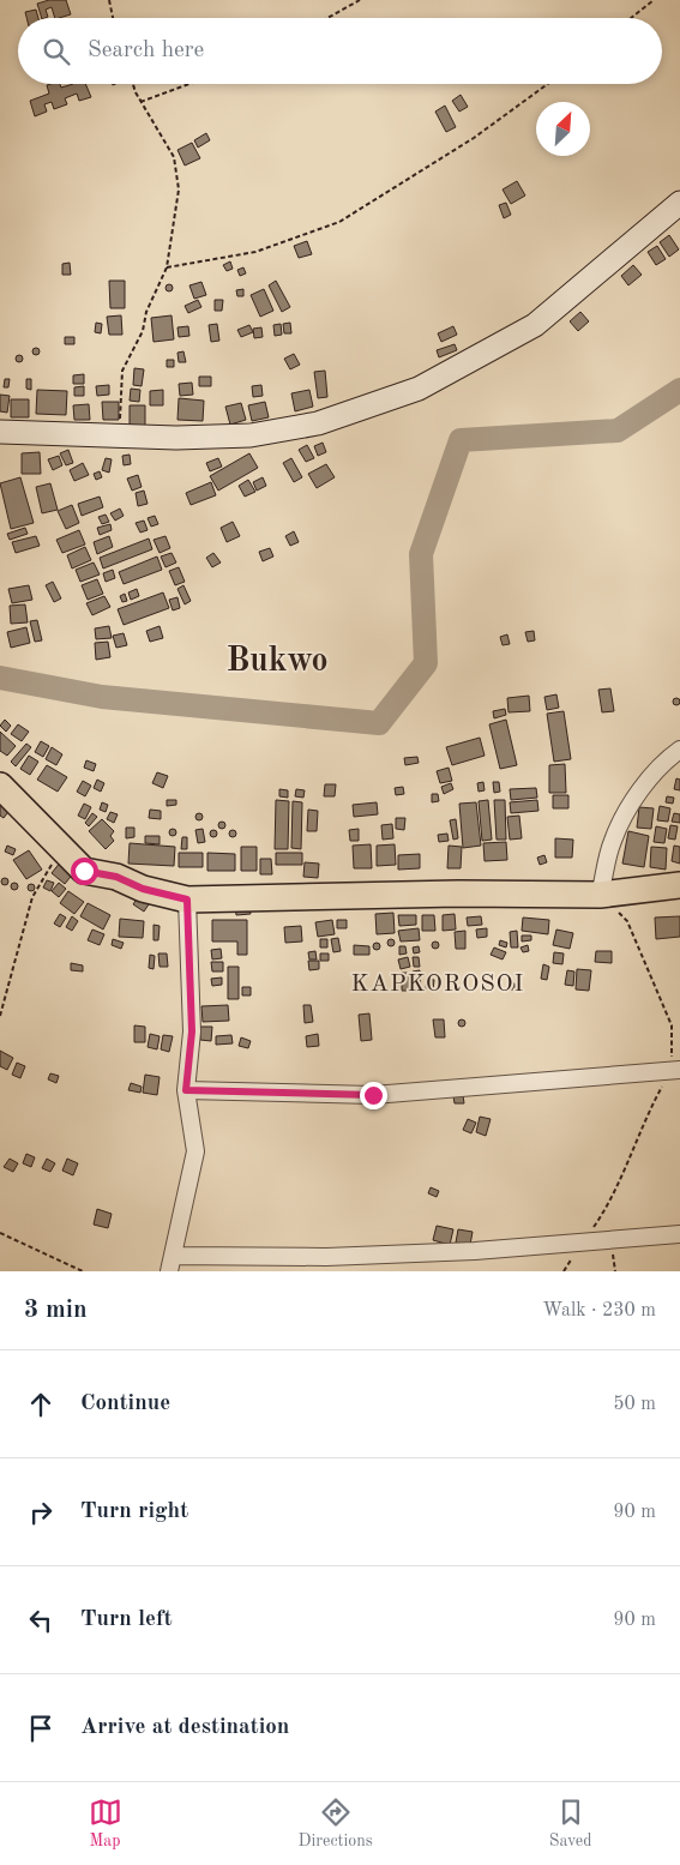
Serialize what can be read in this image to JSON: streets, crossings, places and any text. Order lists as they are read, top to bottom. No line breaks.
{"districts":["Bukwo","KAPKOROSOI"],"north":"top right","page":{"search":"Search here","heading":["3 min","Walk · 230 m"],"list":[["Continue","50 m"],["Turn right","90 m"],["Turn left","90 m"],"Arrive at destination"],"nav":["Map","Directions","Saved"]}}
